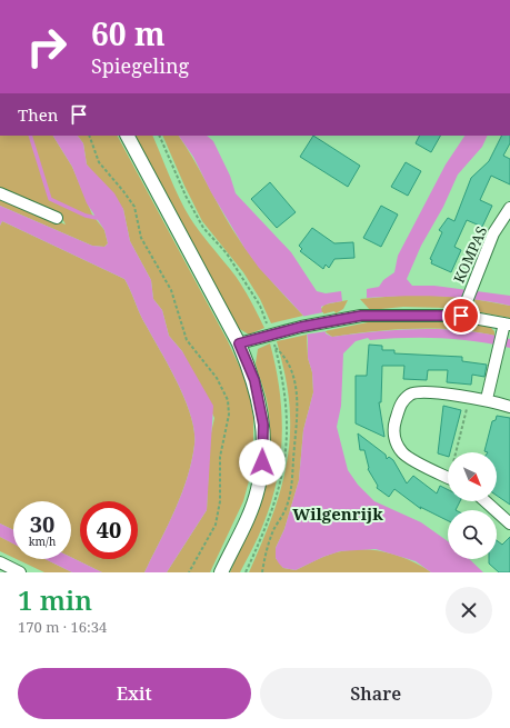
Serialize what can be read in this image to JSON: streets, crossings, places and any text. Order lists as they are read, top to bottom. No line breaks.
{"streets":{"street":["KOMPAS"]},"districts":["Wilgenrijk"],"north":"bottom right","page":{"turn":["60 m","Spiegeling"],"then":"Then","speed":"30 km/h","limit":"40","heading":["1 min","170 m · 16:34"],"buttons":["Exit","Share"]}}
